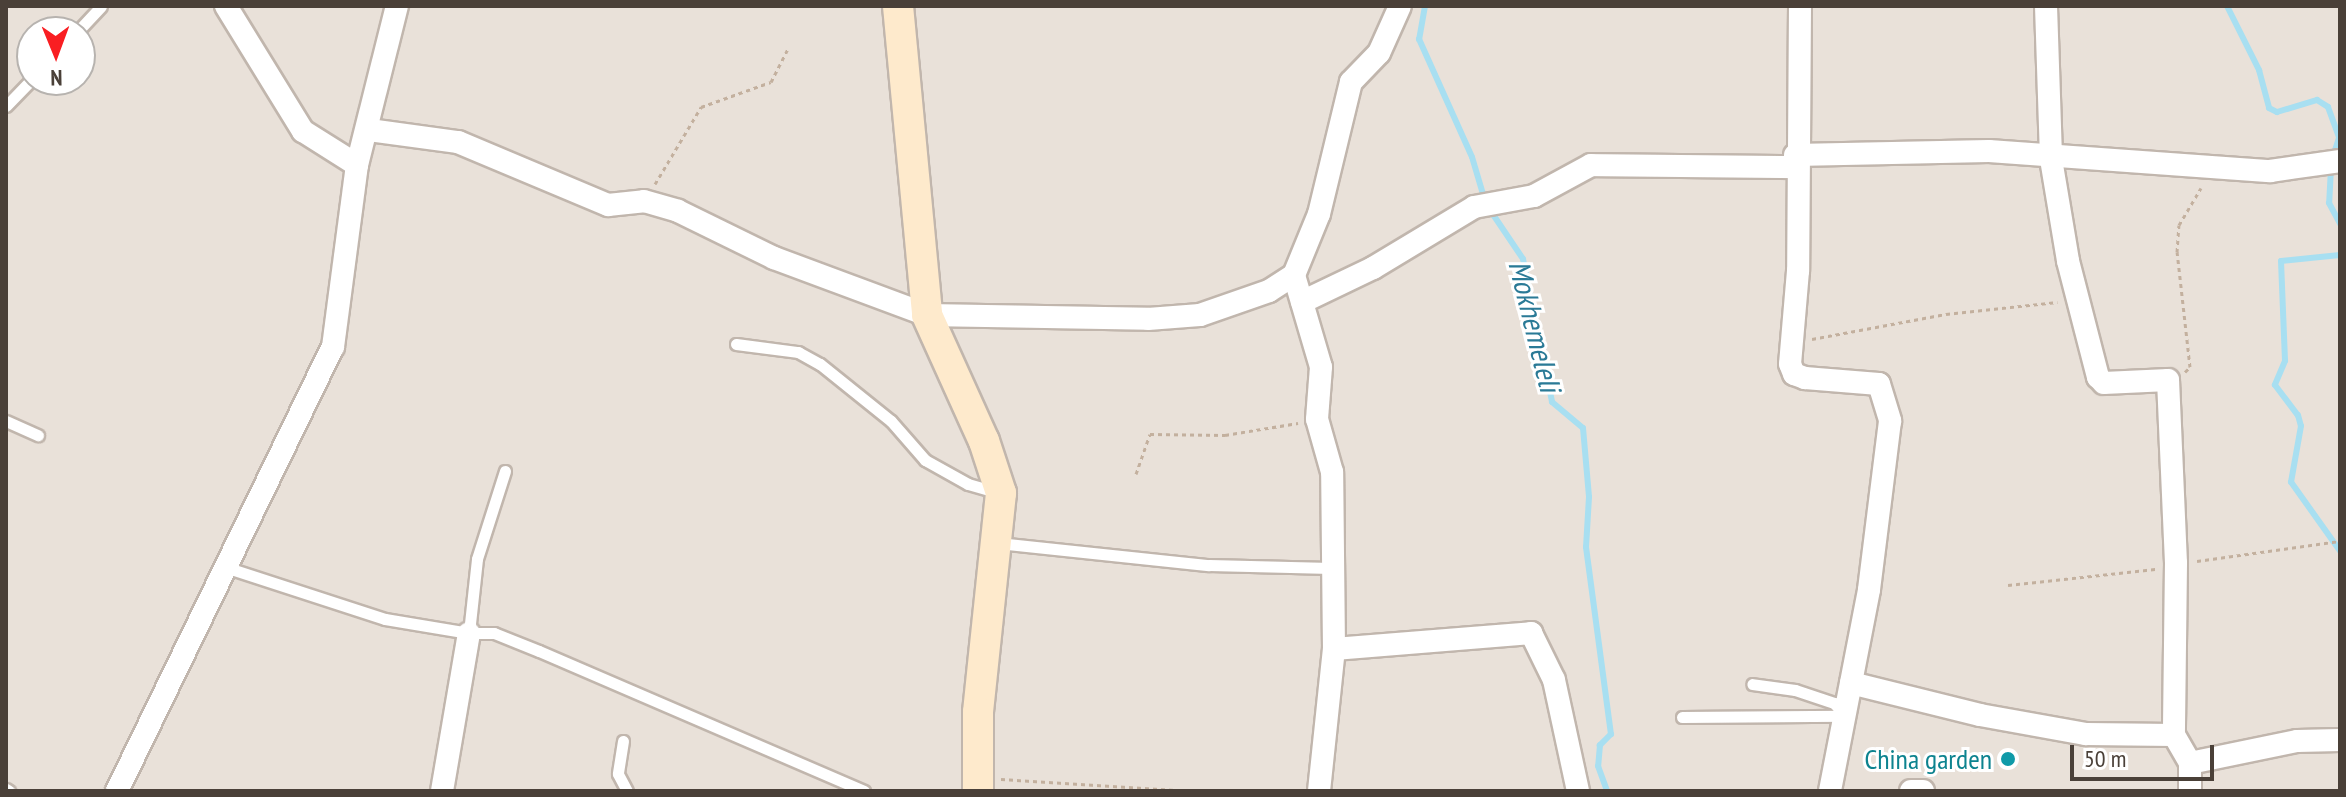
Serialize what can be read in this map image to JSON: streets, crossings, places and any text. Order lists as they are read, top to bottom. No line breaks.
{"water":["Mokhemeleli"],"places":["China garden"],"scale_bar":"50 m","north":"bottom"}
